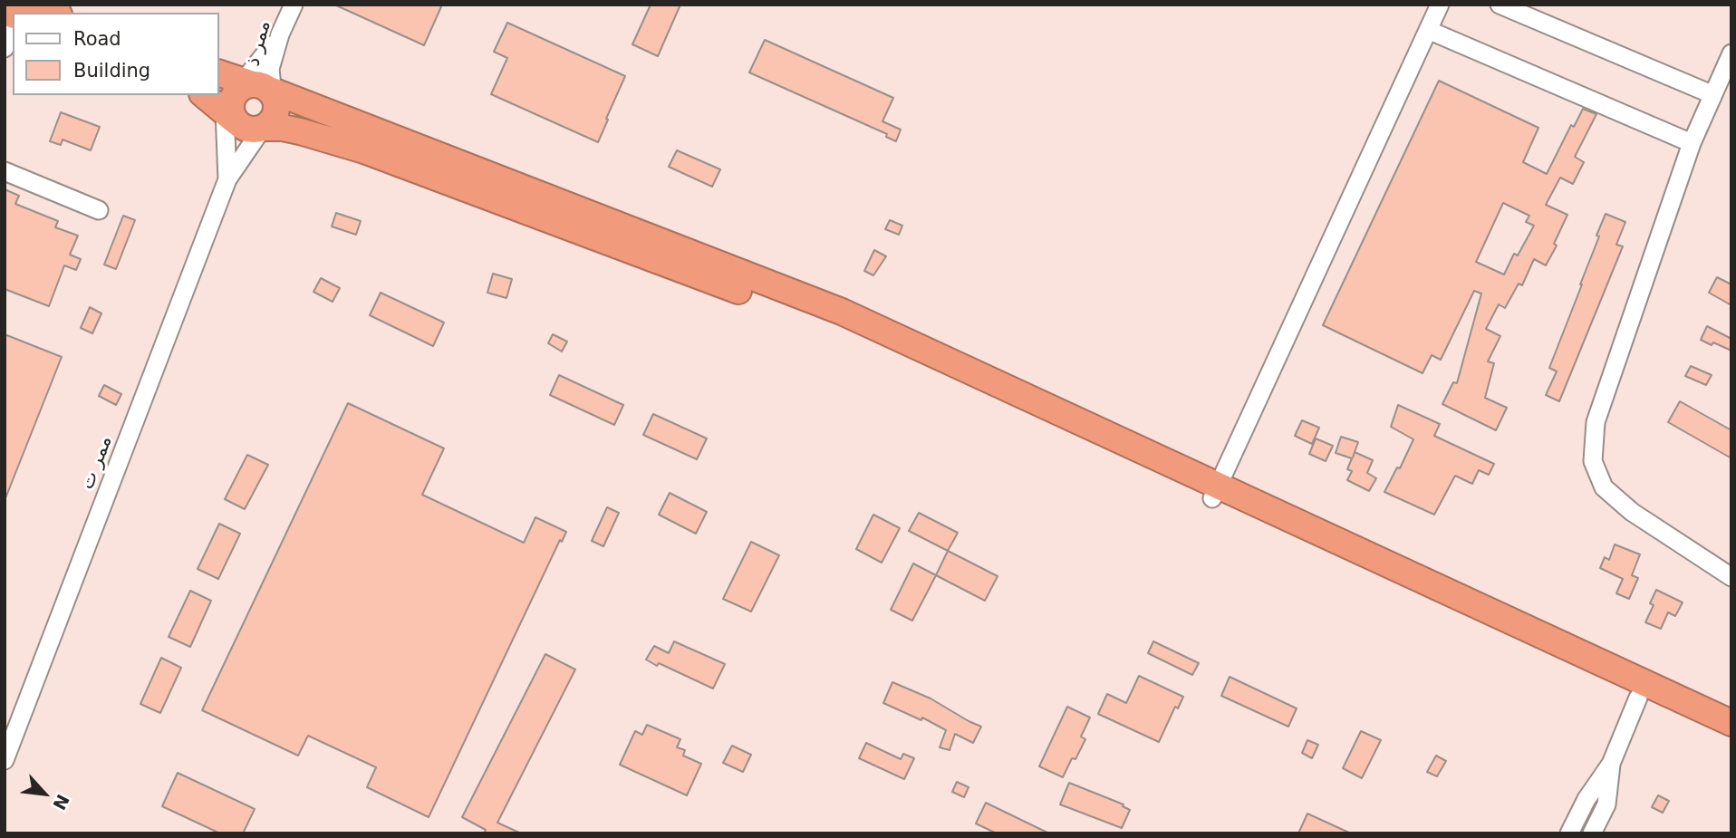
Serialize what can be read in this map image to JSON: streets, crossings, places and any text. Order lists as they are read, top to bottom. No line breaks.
{"streets":{"street":["ممر ذ","ممر ت"]},"crossings":[["ممر ذ","ممر ت"]],"legend":["Road","Building"],"north":"bottom right"}
